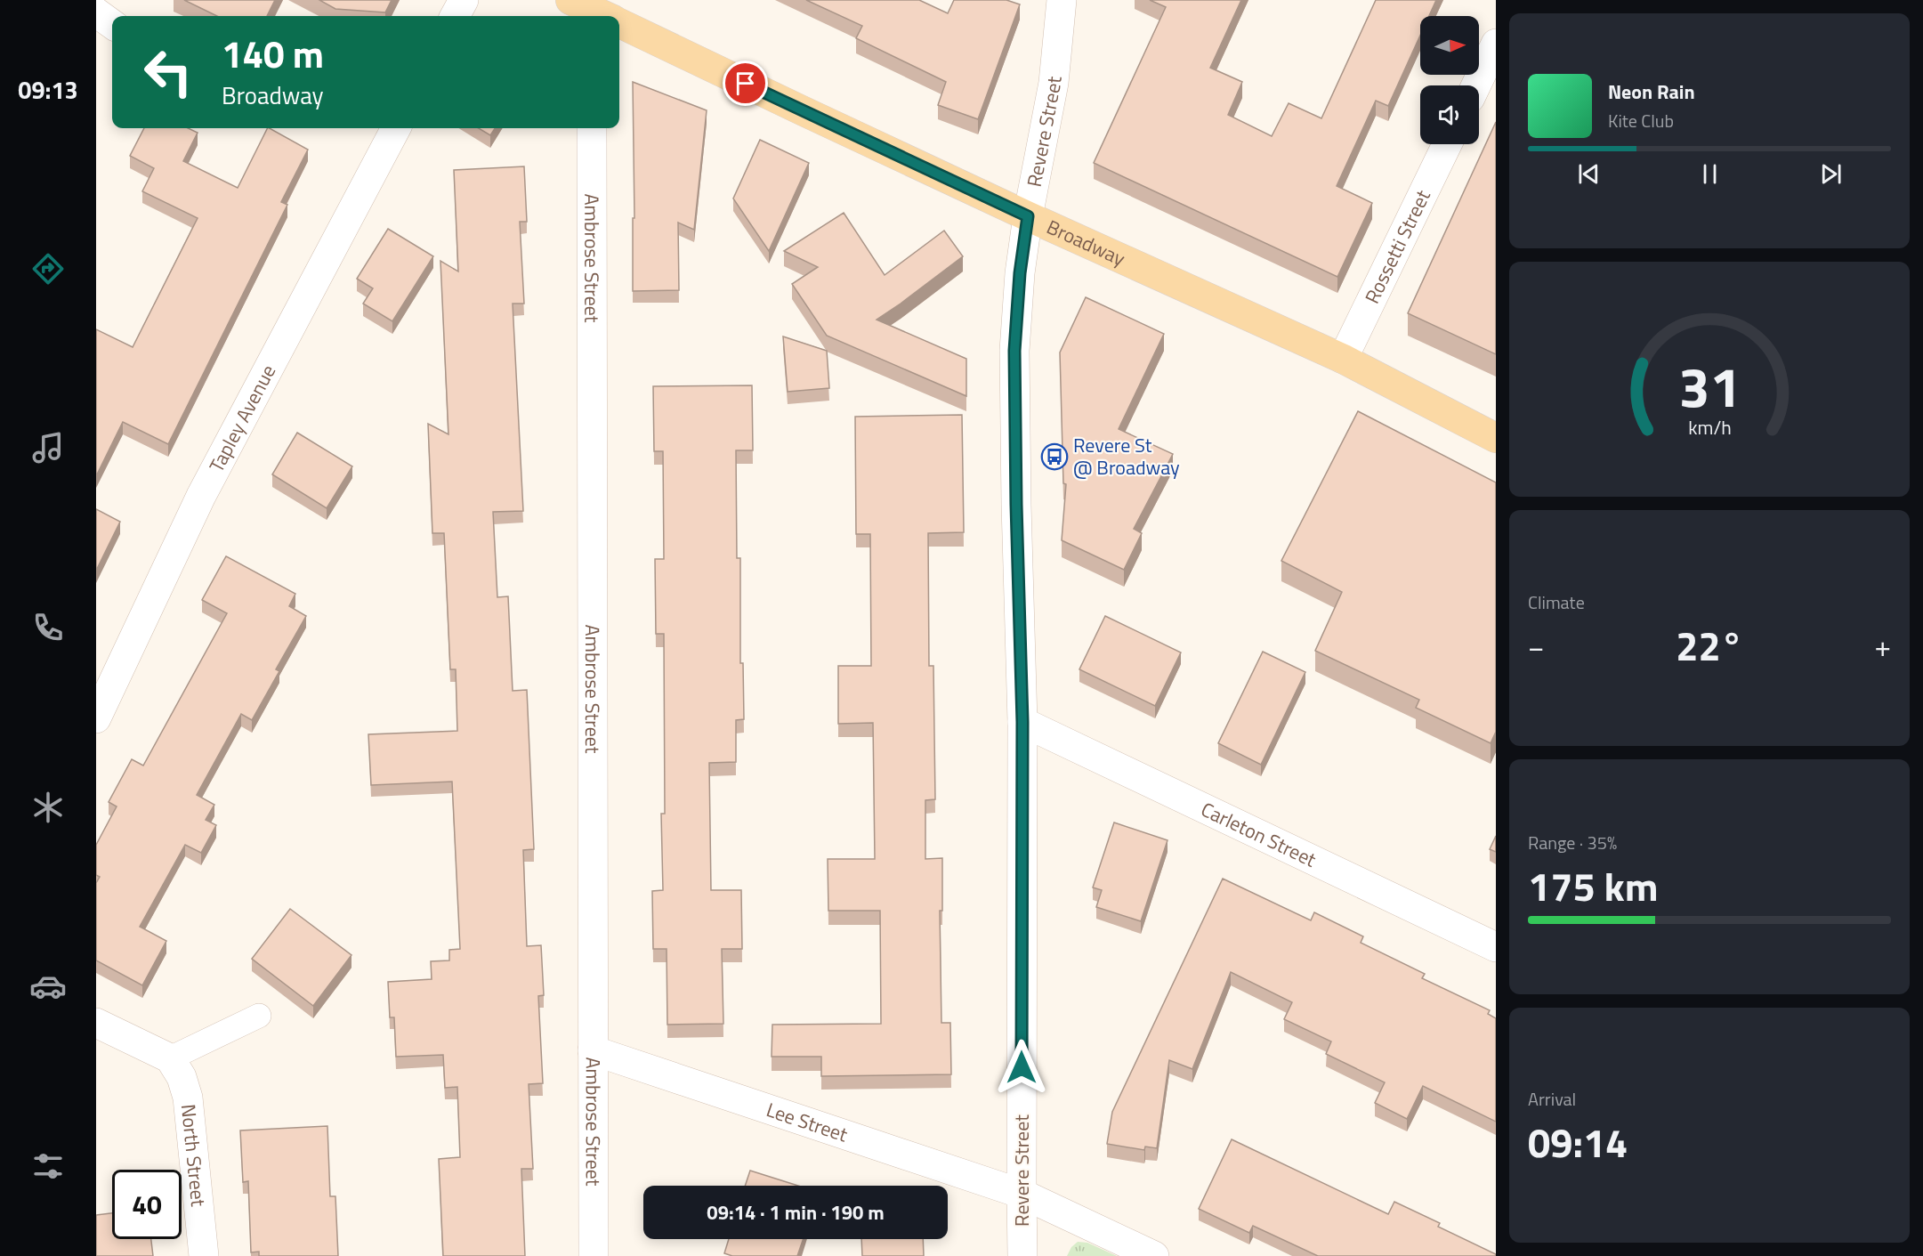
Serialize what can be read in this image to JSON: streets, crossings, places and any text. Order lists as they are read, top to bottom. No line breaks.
{"streets":{"main road":["Broadway"],"street":["Revere Street","Rossetti Street","Ambrose Street","Tapley Avenue","Carleton Street","Lee Street","North Street"]},"crossings":[["Revere Street","Broadway"],["Revere Street","Carleton Street"],["Revere Street","Lee Street"],["Broadway","Rossetti Street"],["Ambrose Street","Lee Street"]],"places":{"bus stop":["Revere St @ Broadway"]},"north":"right","page":{"tabs":"09:13","turn":["140 m","Broadway"],"song":["Neon Rain","Kite Club"],"tile":["Climate",["Range · 35%","175 km"],["Arrival","09:14"]],"heat":["−","22°","+"],"limit":"40","trip":"09:14 · 1 min · 190 m","gauge":["31","km/h"]}}
